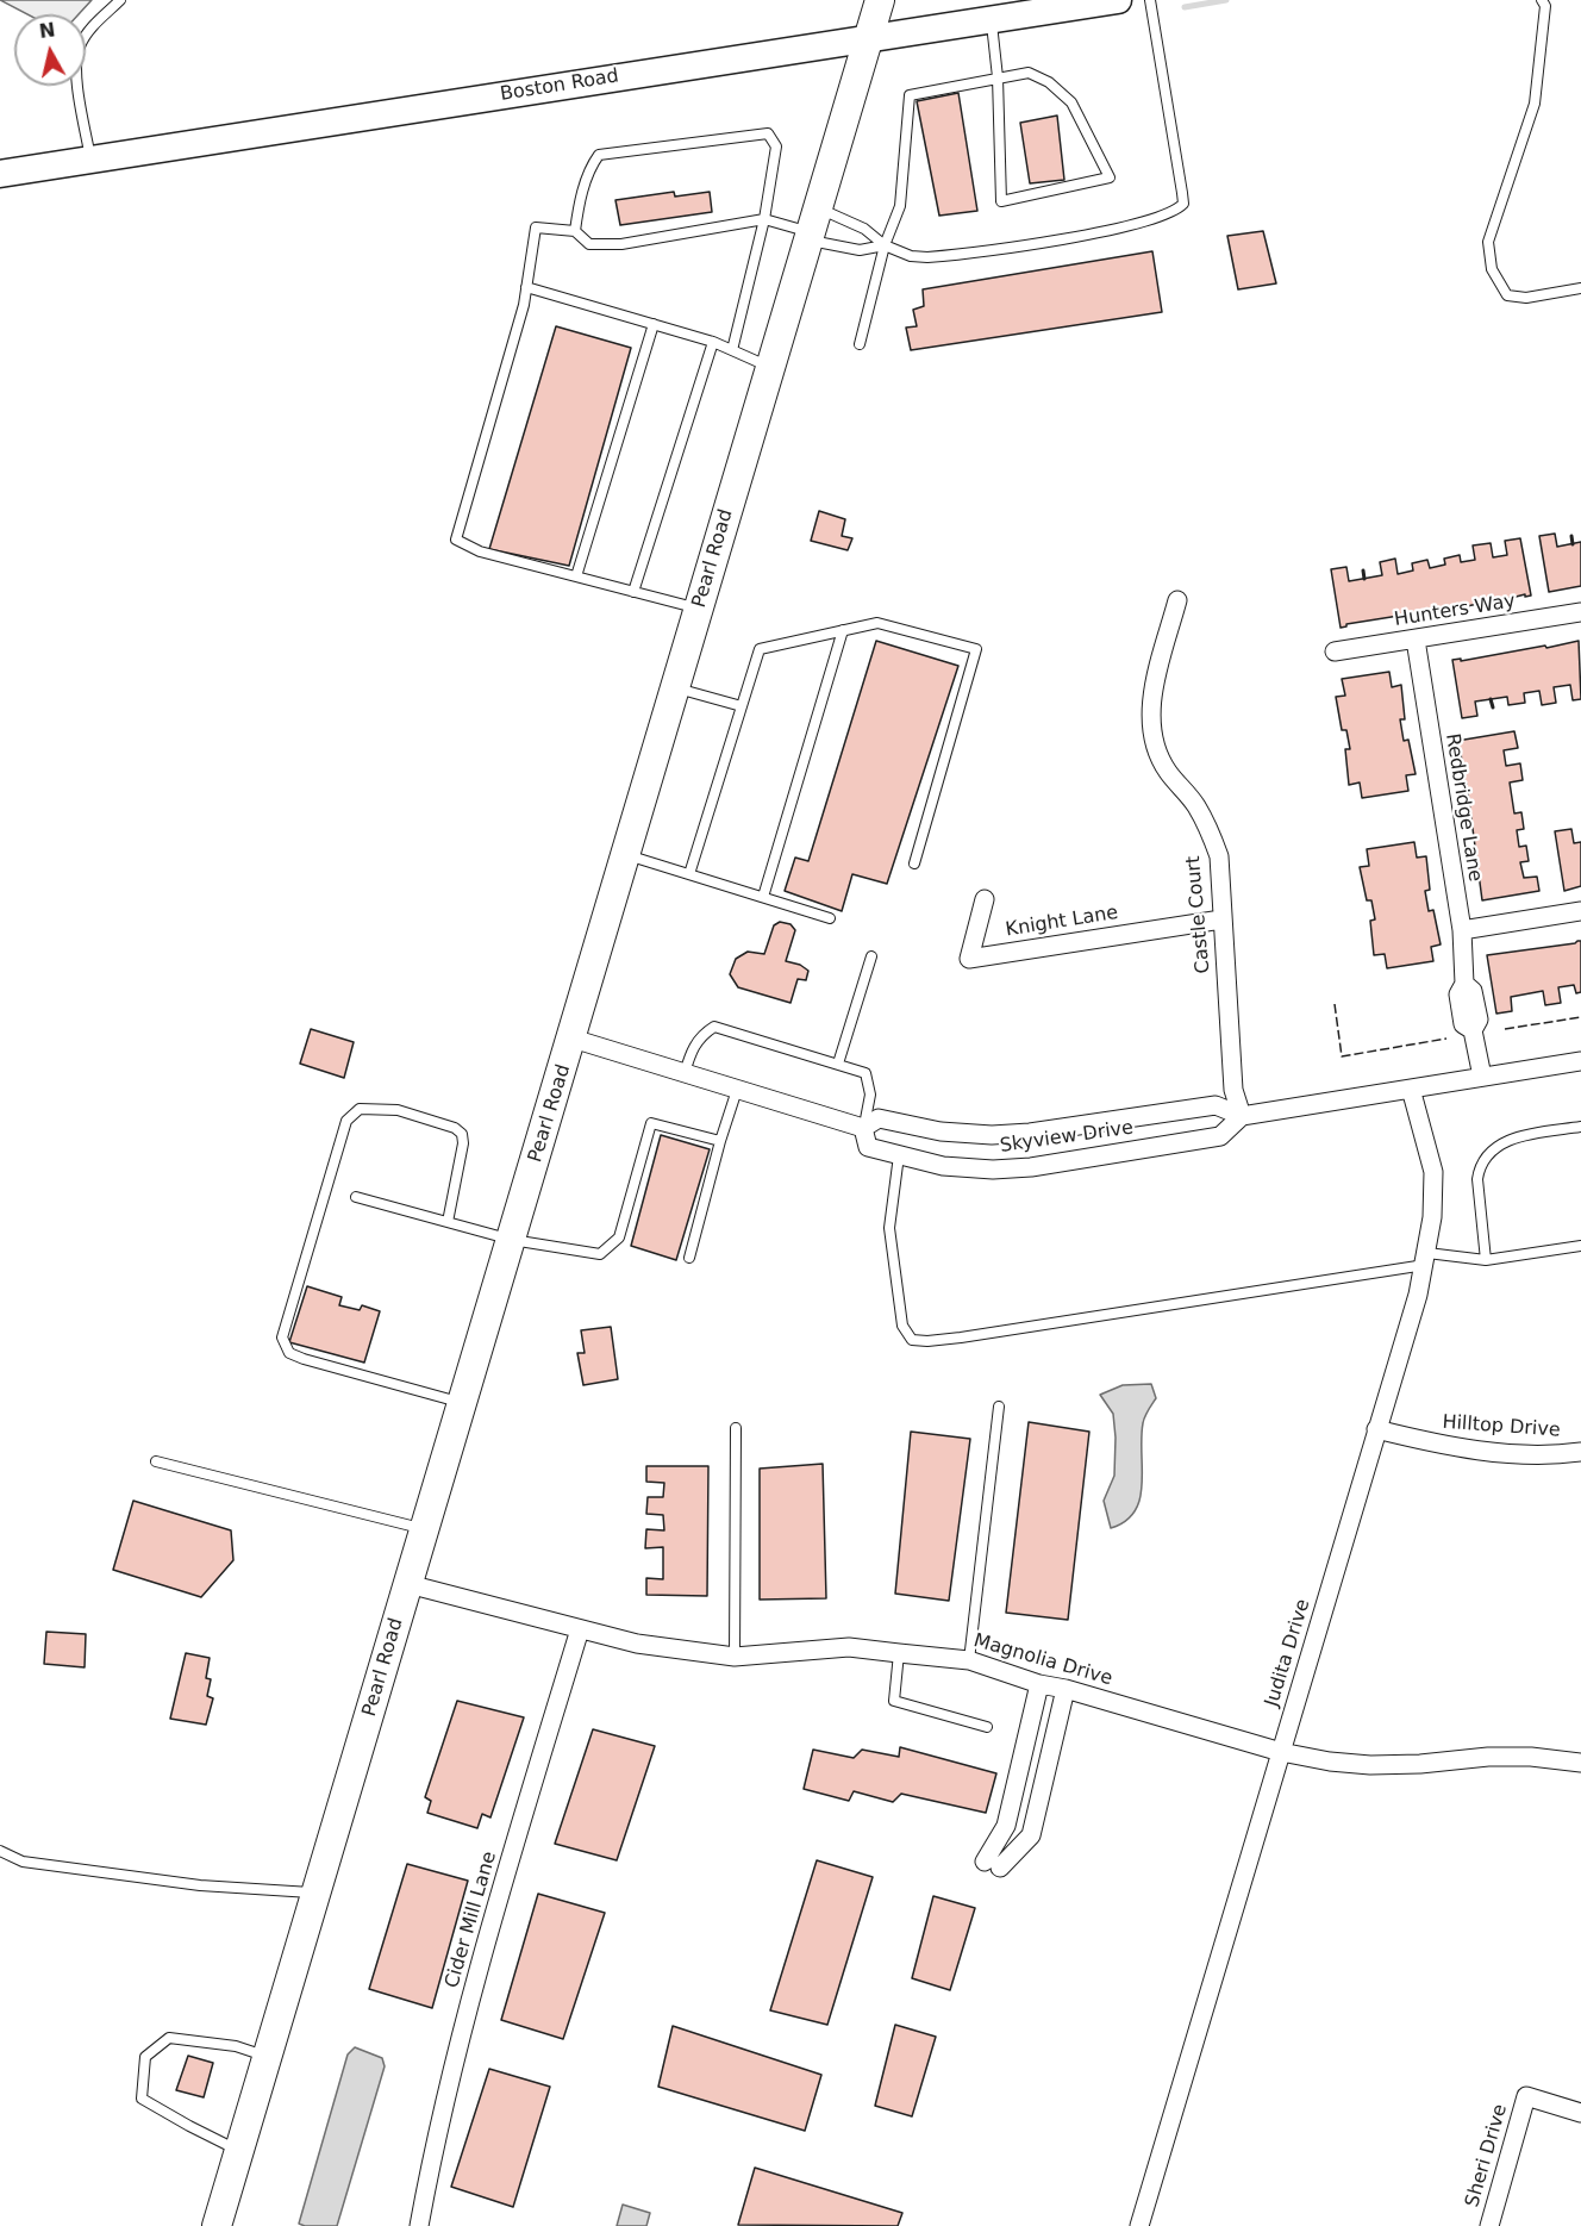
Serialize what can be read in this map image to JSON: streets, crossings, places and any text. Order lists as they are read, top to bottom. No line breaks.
{"streets":{"main road":["Pearl Road"],"street":["Boston Road","Hunters Way","Redbridge Lane","Castle Court","Knight Lane","Skyview Drive","Hilltop Drive","Judita Drive","Magnolia Drive","Cider Mill Lane","Sheri Drive"]},"crossings":[["Boston Road","Pearl Road"],["Pearl Road","Skyview Drive"],["Pearl Road","Magnolia Drive"],["Hunters Way","Redbridge Lane"],["Redbridge Lane","Skyview Drive"],["Castle Court","Knight Lane"],["Castle Court","Skyview Drive"],["Skyview Drive","Judita Drive"],["Hilltop Drive","Judita Drive"],["Judita Drive","Magnolia Drive"],["Magnolia Drive","Cider Mill Lane"]],"north":"top"}
